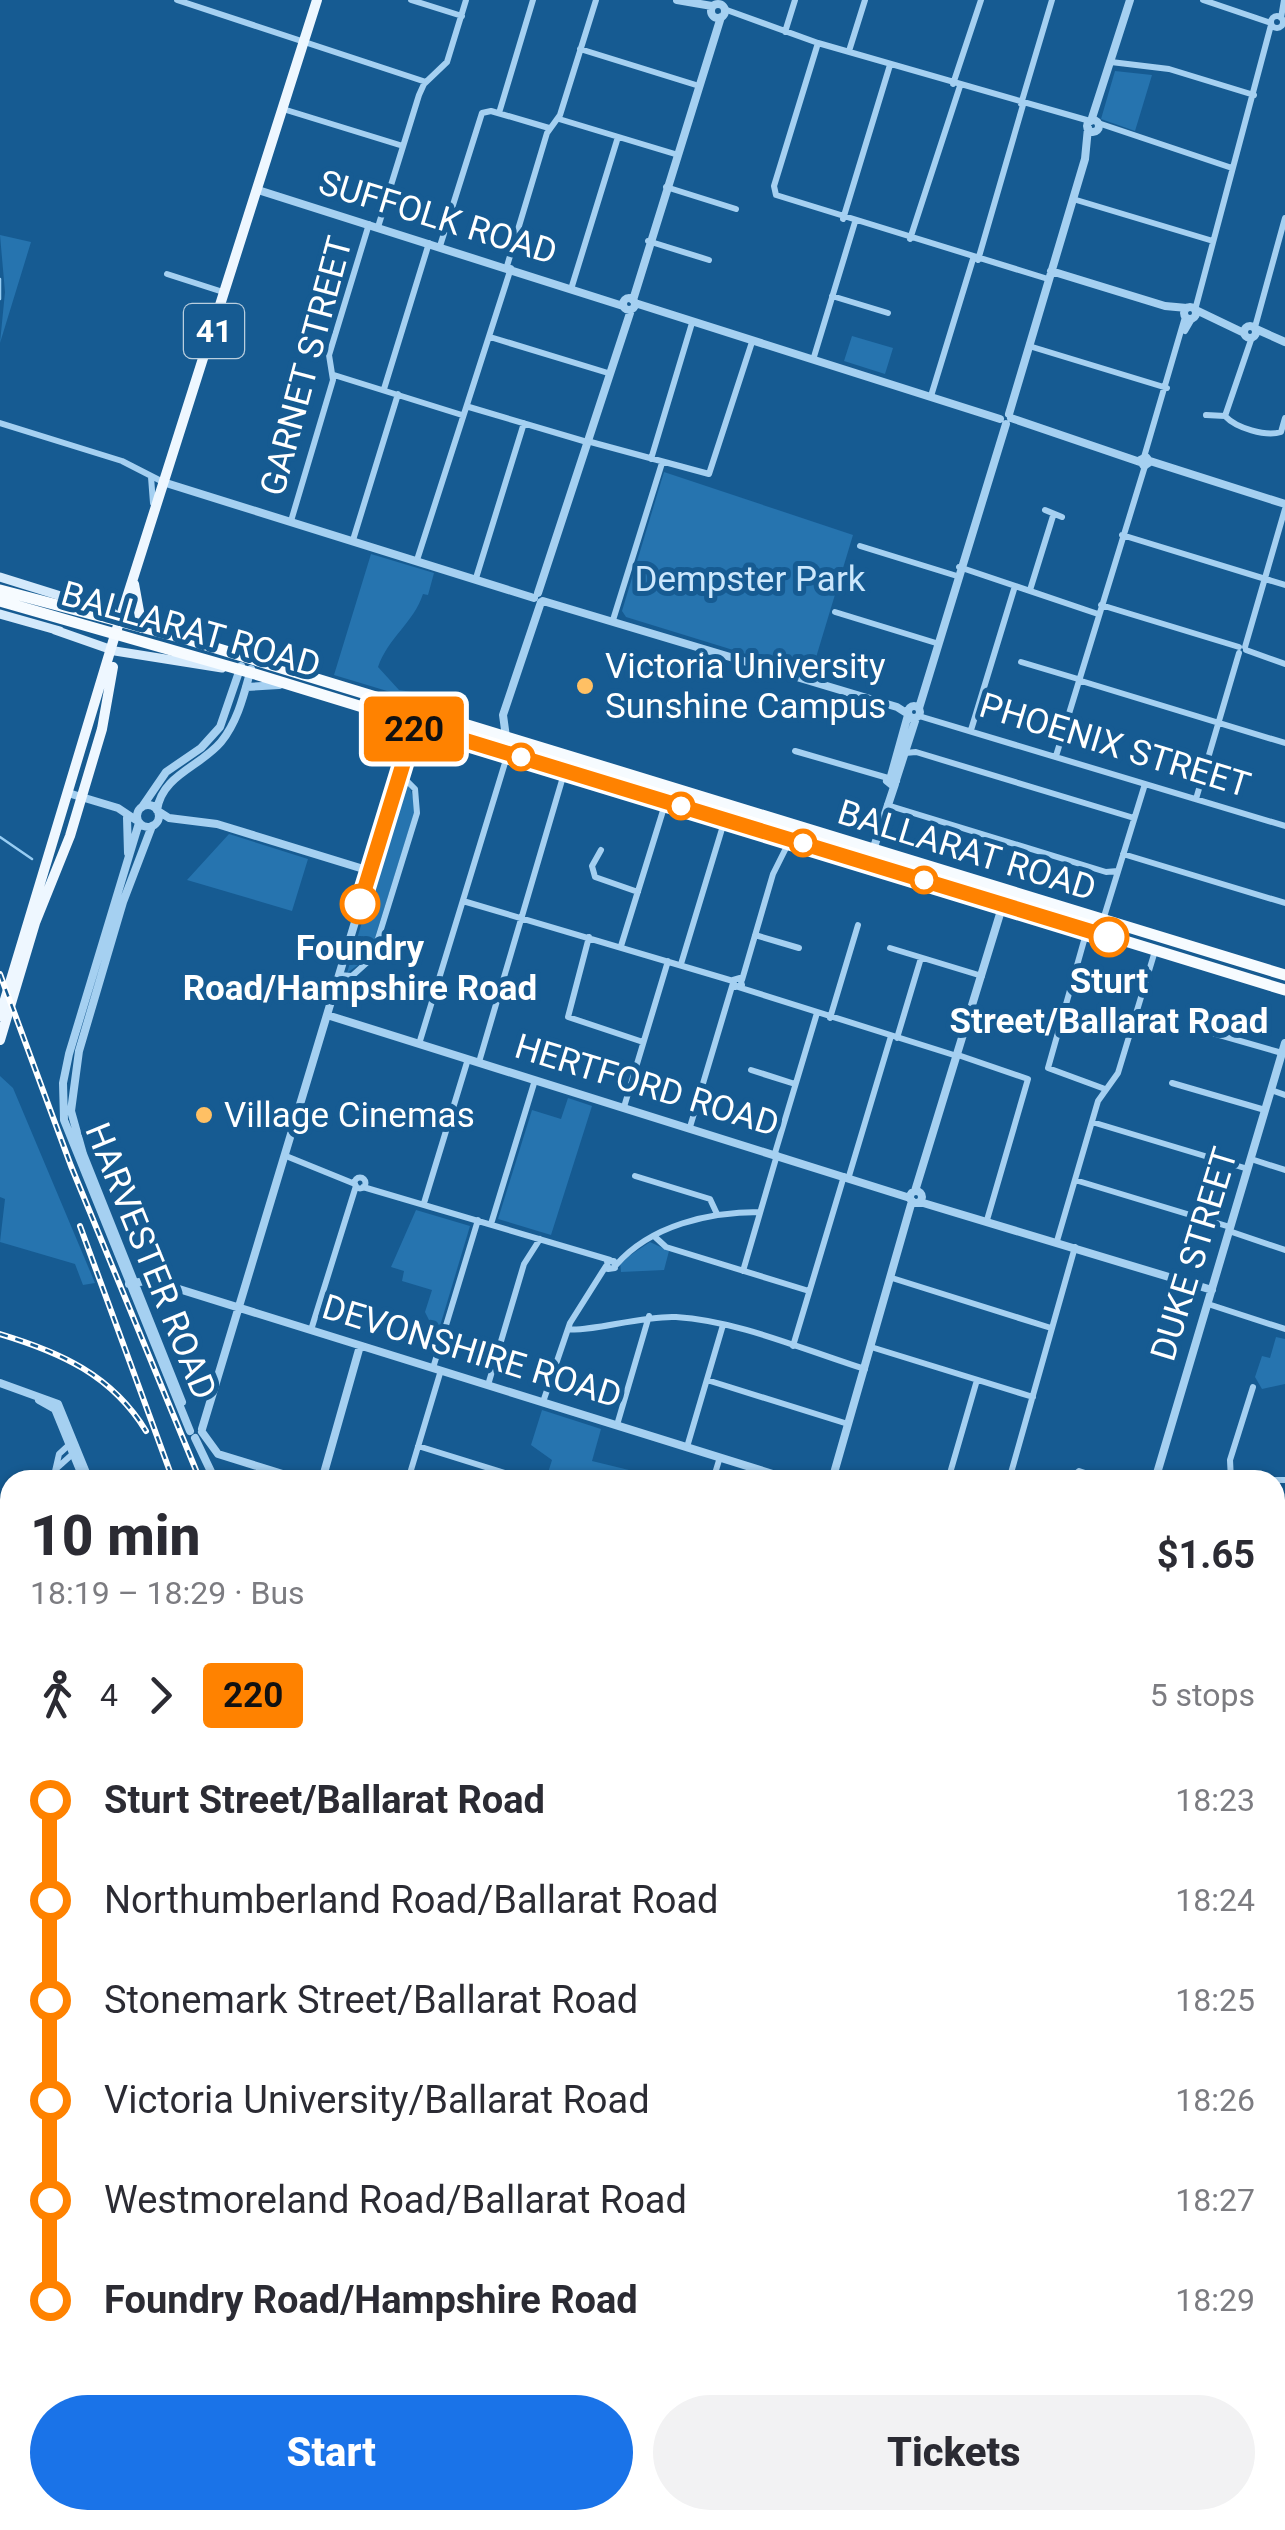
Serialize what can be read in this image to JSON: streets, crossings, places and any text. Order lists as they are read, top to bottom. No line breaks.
{"streets":{"highway":["BALLARAT ROAD"],"main road":["41"],"street":["SUFFOLK ROAD","GARNET STREET","PHOENIX STREET","HERTFORD ROAD","DUKE STREET","HARVESTER ROAD","DEVONSHIRE ROAD"]},"crossings":[["SUFFOLK ROAD","41"],["SUFFOLK ROAD","GARNET STREET"],["41","BALLARAT ROAD"],["41","PHOENIX STREET"],["GARNET STREET","PHOENIX STREET"],["HERTFORD ROAD","DUKE STREET"],["HARVESTER ROAD","DEVONSHIRE ROAD"]],"parks":["Dempster Park"],"places":["Victoria University Sunshine Campus","Foundry Road/Hampshire Road","Sturt Street/Ballarat Road","Village Cinemas"],"lines":["bus line 220"],"page":{"on_map":"220","heading":["10 min","18:19 – 18:29 · Bus","$1.65"],"legs":["4","220","5 stops"],"list":[{"name":"Sturt Street/Ballarat Road","value":"18:23"},{"name":"Northumberland Road/Ballarat Road","value":"18:24"},{"name":"Stonemark Street/Ballarat Road","value":"18:25"},{"name":"Victoria University/Ballarat Road","value":"18:26"},{"name":"Westmoreland Road/Ballarat Road","value":"18:27"},{"name":"Foundry Road/Hampshire Road","value":"18:29"}],"buttons":["Start","Tickets"]}}
